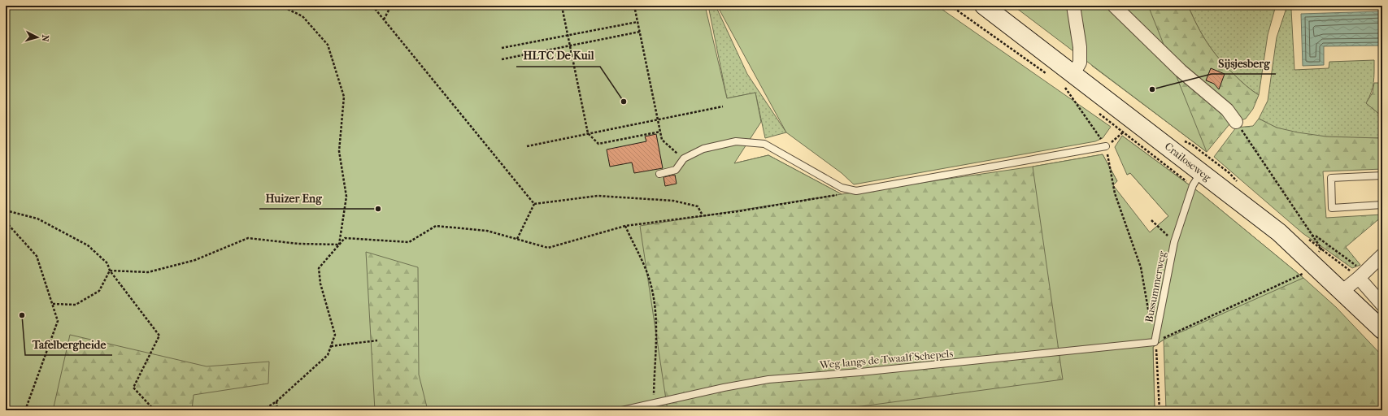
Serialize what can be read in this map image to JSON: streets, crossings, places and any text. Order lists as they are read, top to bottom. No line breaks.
{"streets":{"main road":["Crailoseweg"],"lane":["Bussummerweg","Weg langs de Twaalf Schepels"]},"crossings":[["Crailoseweg","Bussummerweg"],["Bussummerweg","Weg langs de Twaalf Schepels"]],"places":["Sijsjesberg","HLTC De Kuil","Huizer Eng","Tafelbergheide"],"north":"right"}
